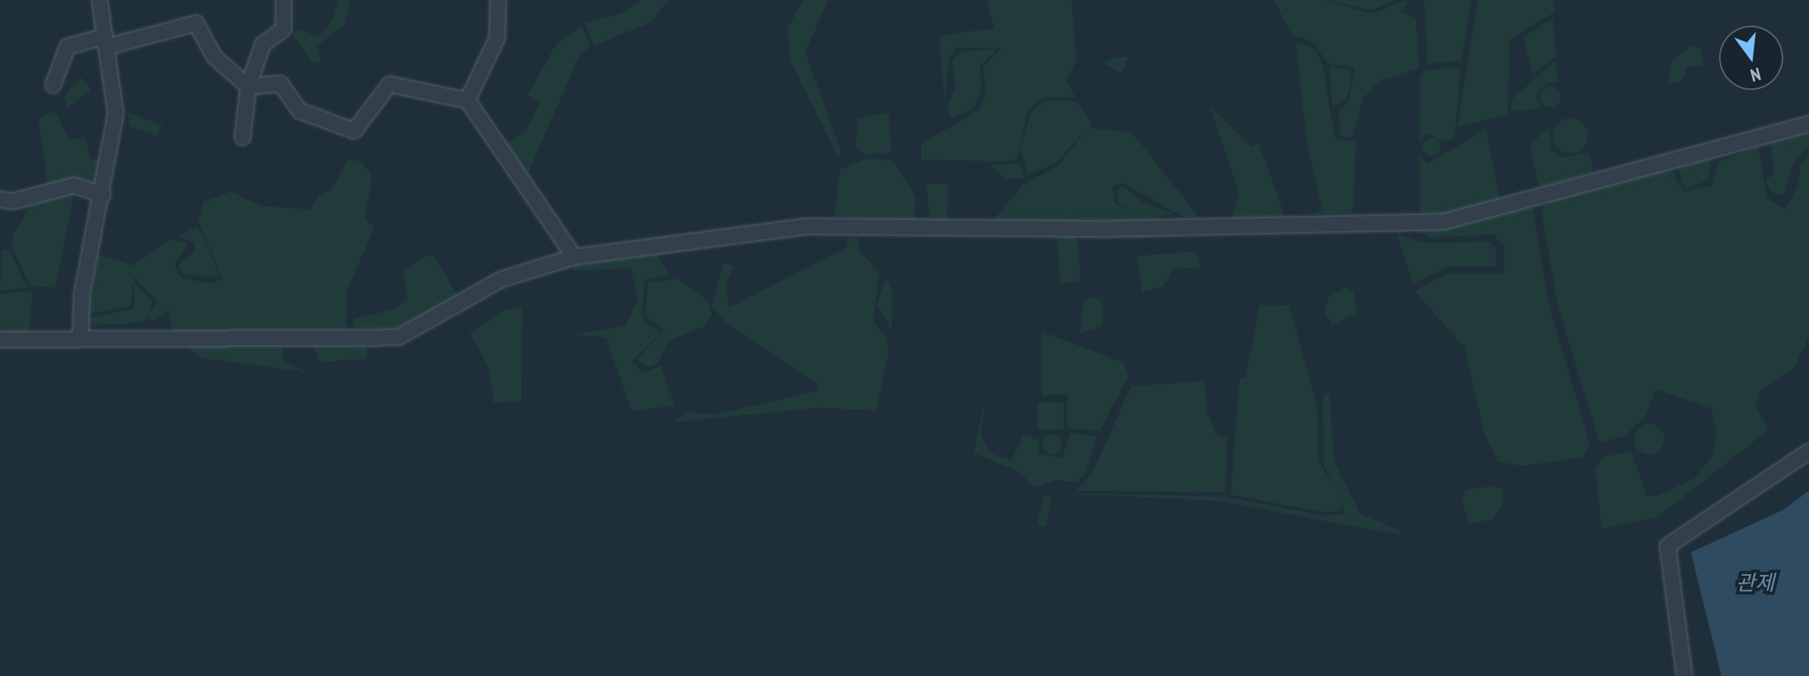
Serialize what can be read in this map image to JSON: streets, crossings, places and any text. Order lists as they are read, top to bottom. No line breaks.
{"water":["관제"],"north":"bottom"}
